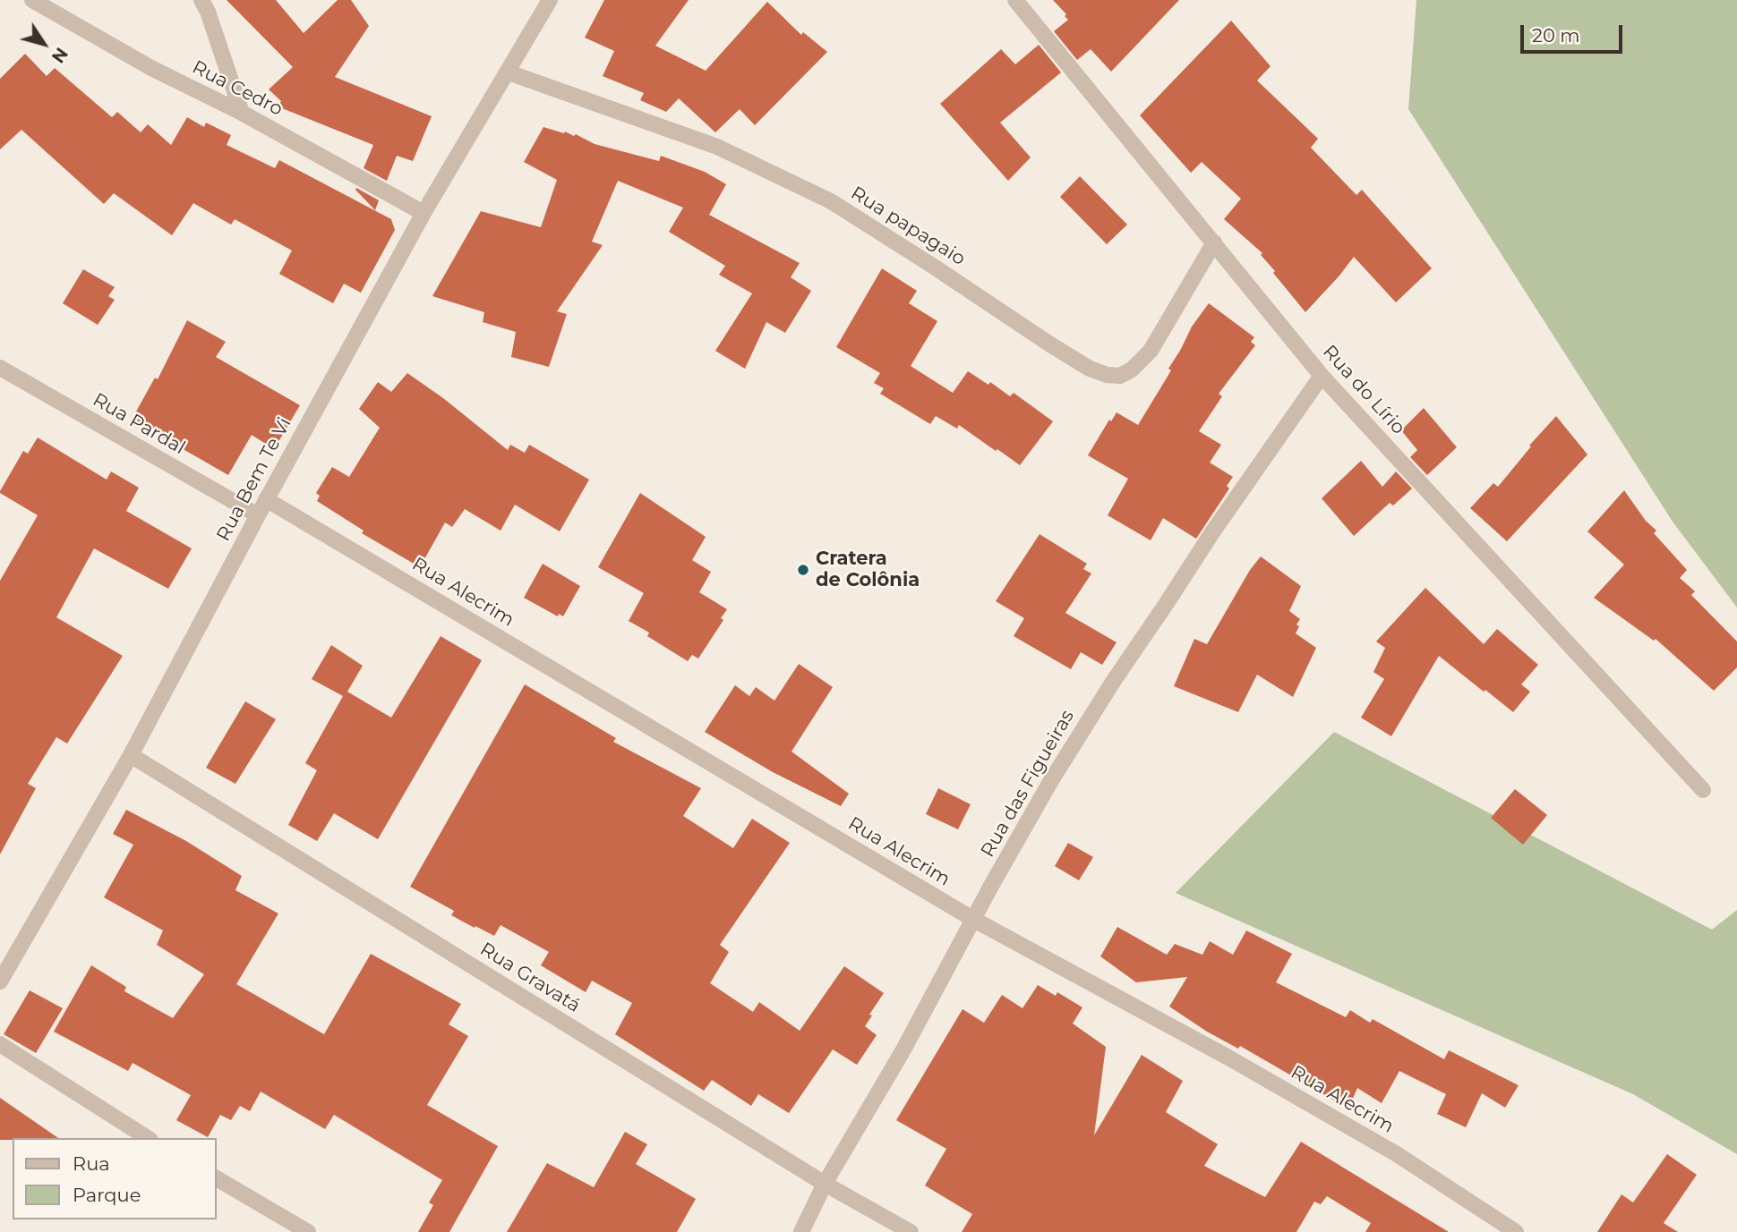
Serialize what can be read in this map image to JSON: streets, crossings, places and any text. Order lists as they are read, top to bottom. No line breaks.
{"streets":{"street":["Rua Cedro","Rua papagaio","Rua do Lírio","Rua Pardal","Rua Bem Te Vi","Rua Alecrim","Rua das Figueiras","Rua Gravatá"]},"crossings":[["Rua Cedro","Rua Bem Te Vi"],["Rua papagaio","Rua do Lírio"],["Rua papagaio","Rua Bem Te Vi"],["Rua do Lírio","Rua das Figueiras"],["Rua Pardal","Rua Bem Te Vi"],["Rua Bem Te Vi","Rua Alecrim"],["Rua Bem Te Vi","Rua Gravatá"],["Rua Alecrim","Rua das Figueiras"],["Rua das Figueiras","Rua Gravatá"]],"places":["Cratera de Colônia"],"legend":["Rua","Parque"],"scale_bar":"20 m","north":"bottom right"}
